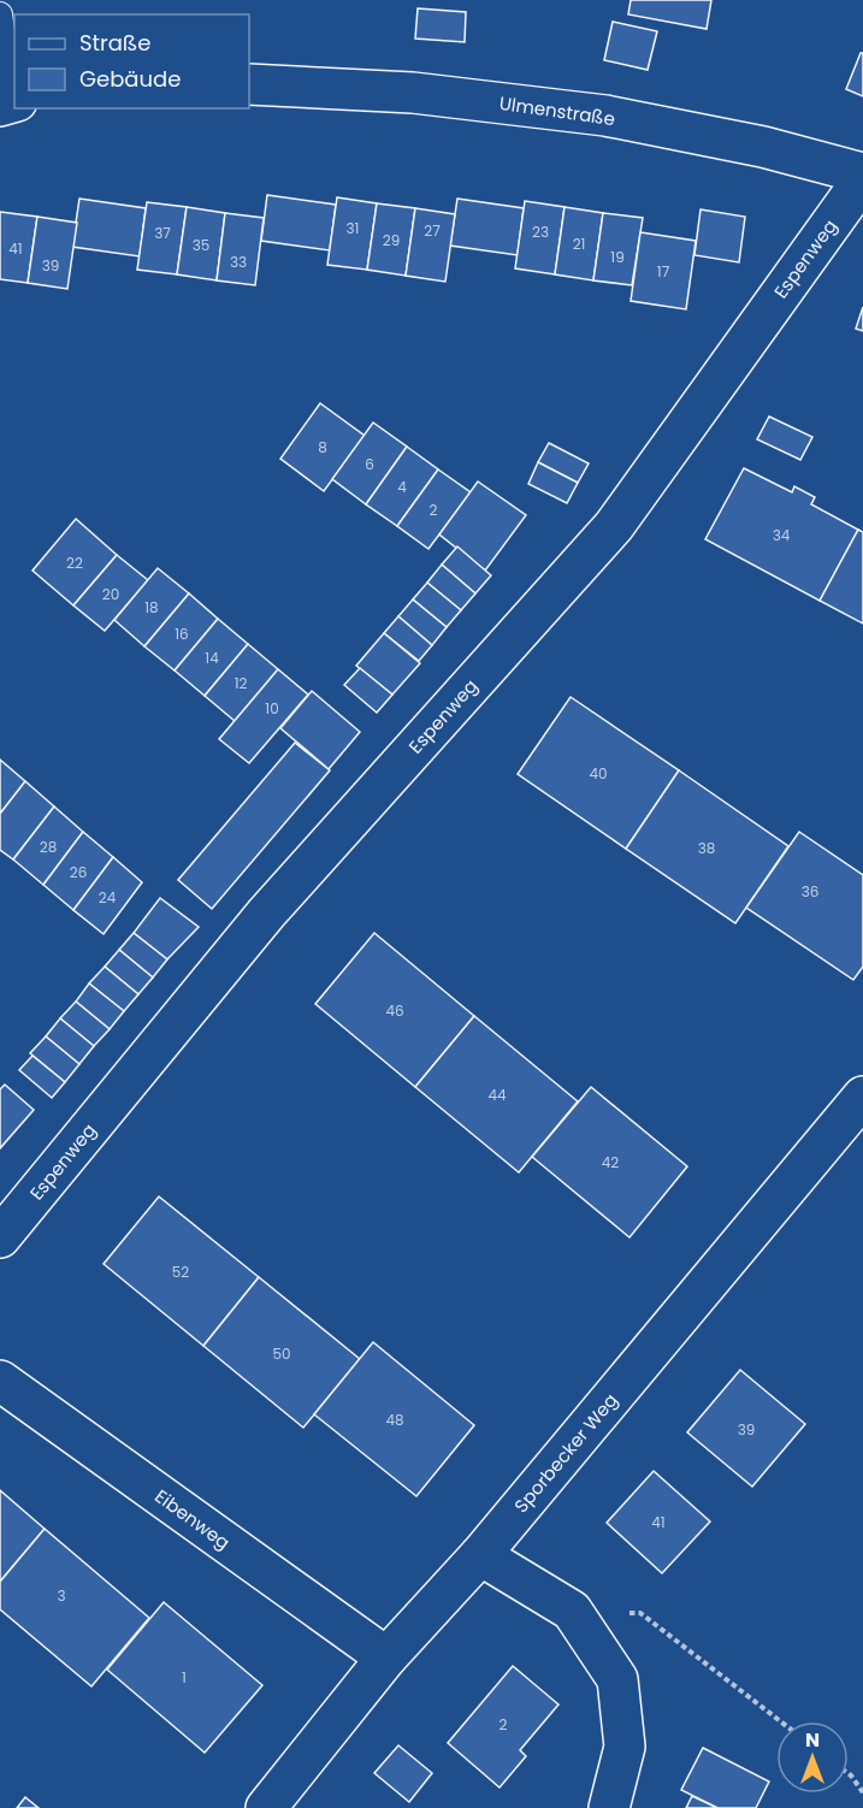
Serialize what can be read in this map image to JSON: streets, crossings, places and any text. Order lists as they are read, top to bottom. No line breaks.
{"streets":{"street":["Ulmenstraße","Espenweg","Sporbecker Weg","Eibenweg"]},"crossings":[["Sporbecker Weg","Eibenweg"]],"house_numbers":["31","27","23","37","29","21","35","41","19","33","39","17","8","6","4","2","34","22","20","18","16","14","12","10","40","28","38","26","36","24","46","44","42","52","50","48","39","41","3","1","2"],"legend":["Straße","Gebäude"],"north":"top"}
